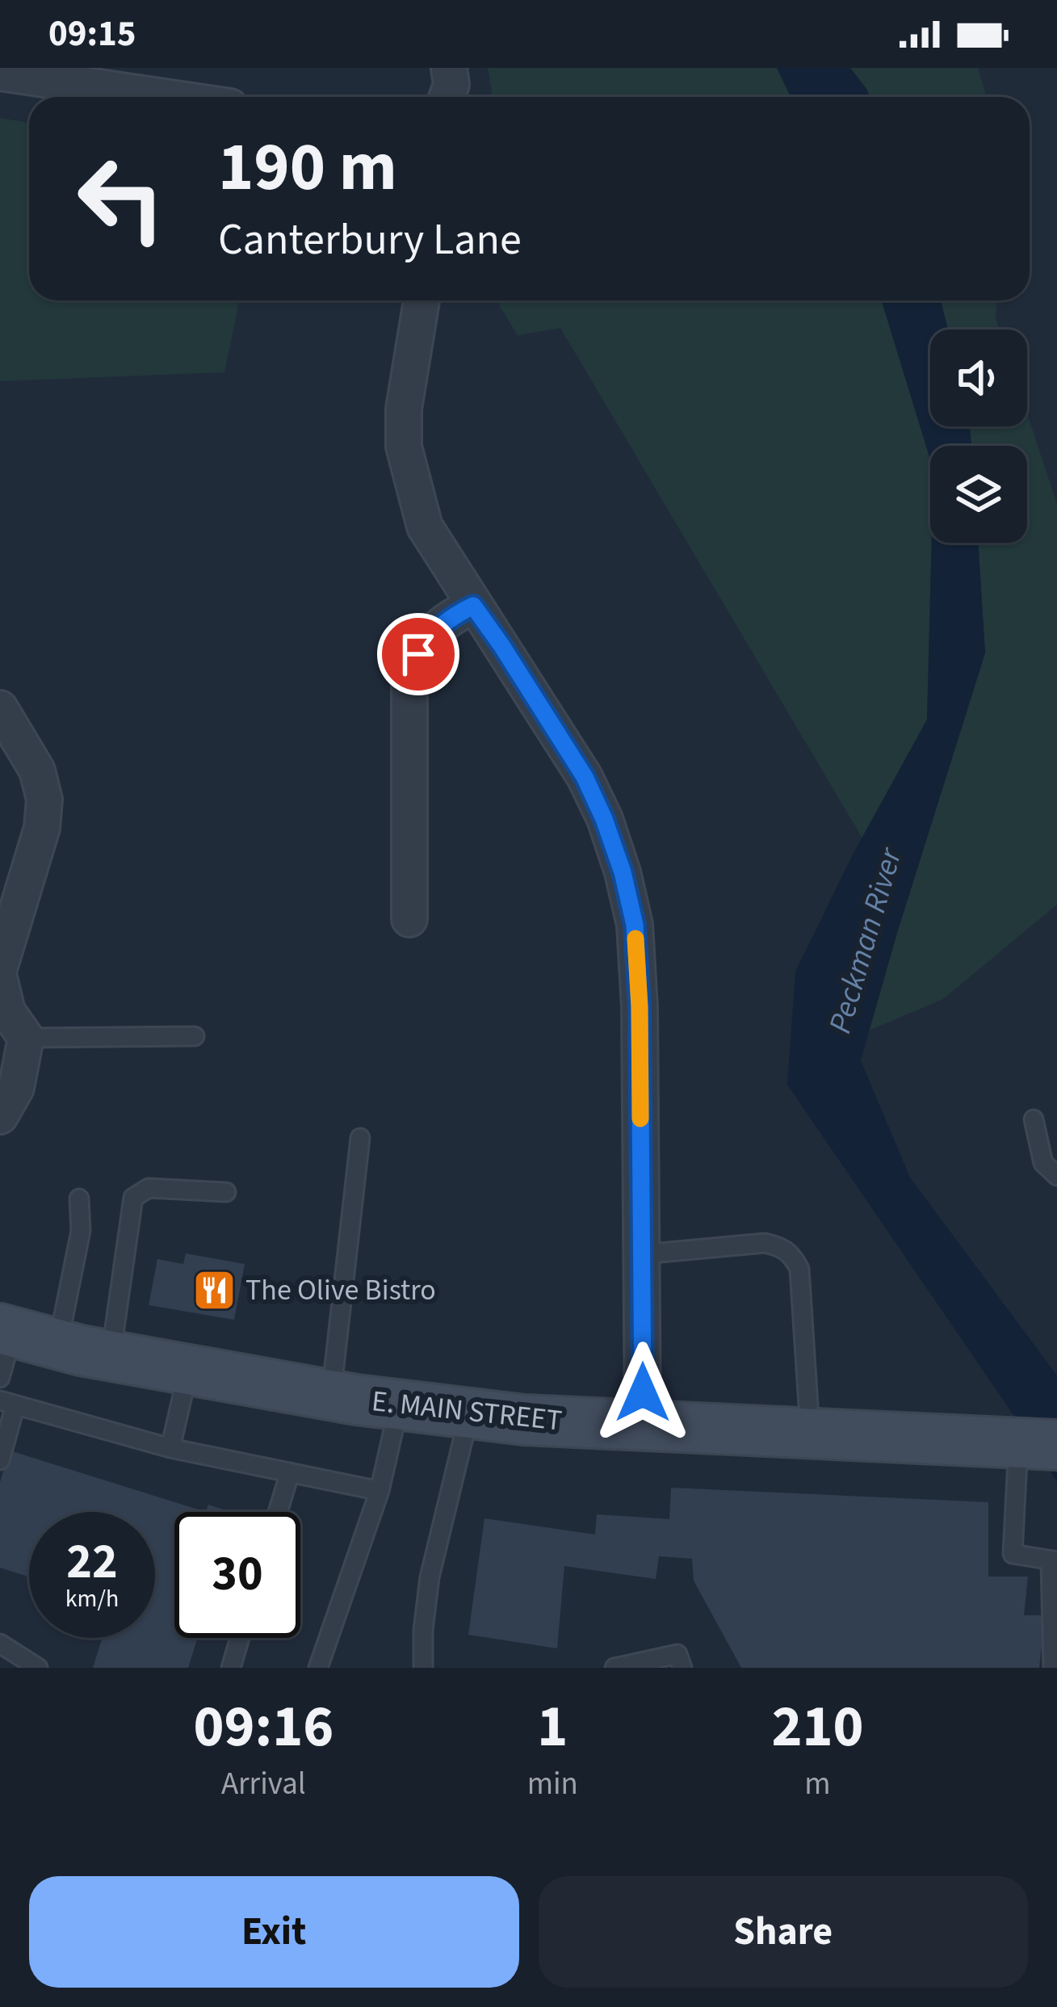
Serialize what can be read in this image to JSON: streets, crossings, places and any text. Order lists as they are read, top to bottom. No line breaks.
{"streets":{"main road":["E. MAIN STREET"]},"water":["Peckman River"],"places":{"restaurant":["The Olive Bistro"]},"page":{"status":"09:15","turn":["190 m","Canterbury Lane"],"speed":"22 km/h","limit":"30","eta":["09:16","Arrival","1","min","210","m"],"buttons":["Exit","Share"]}}
